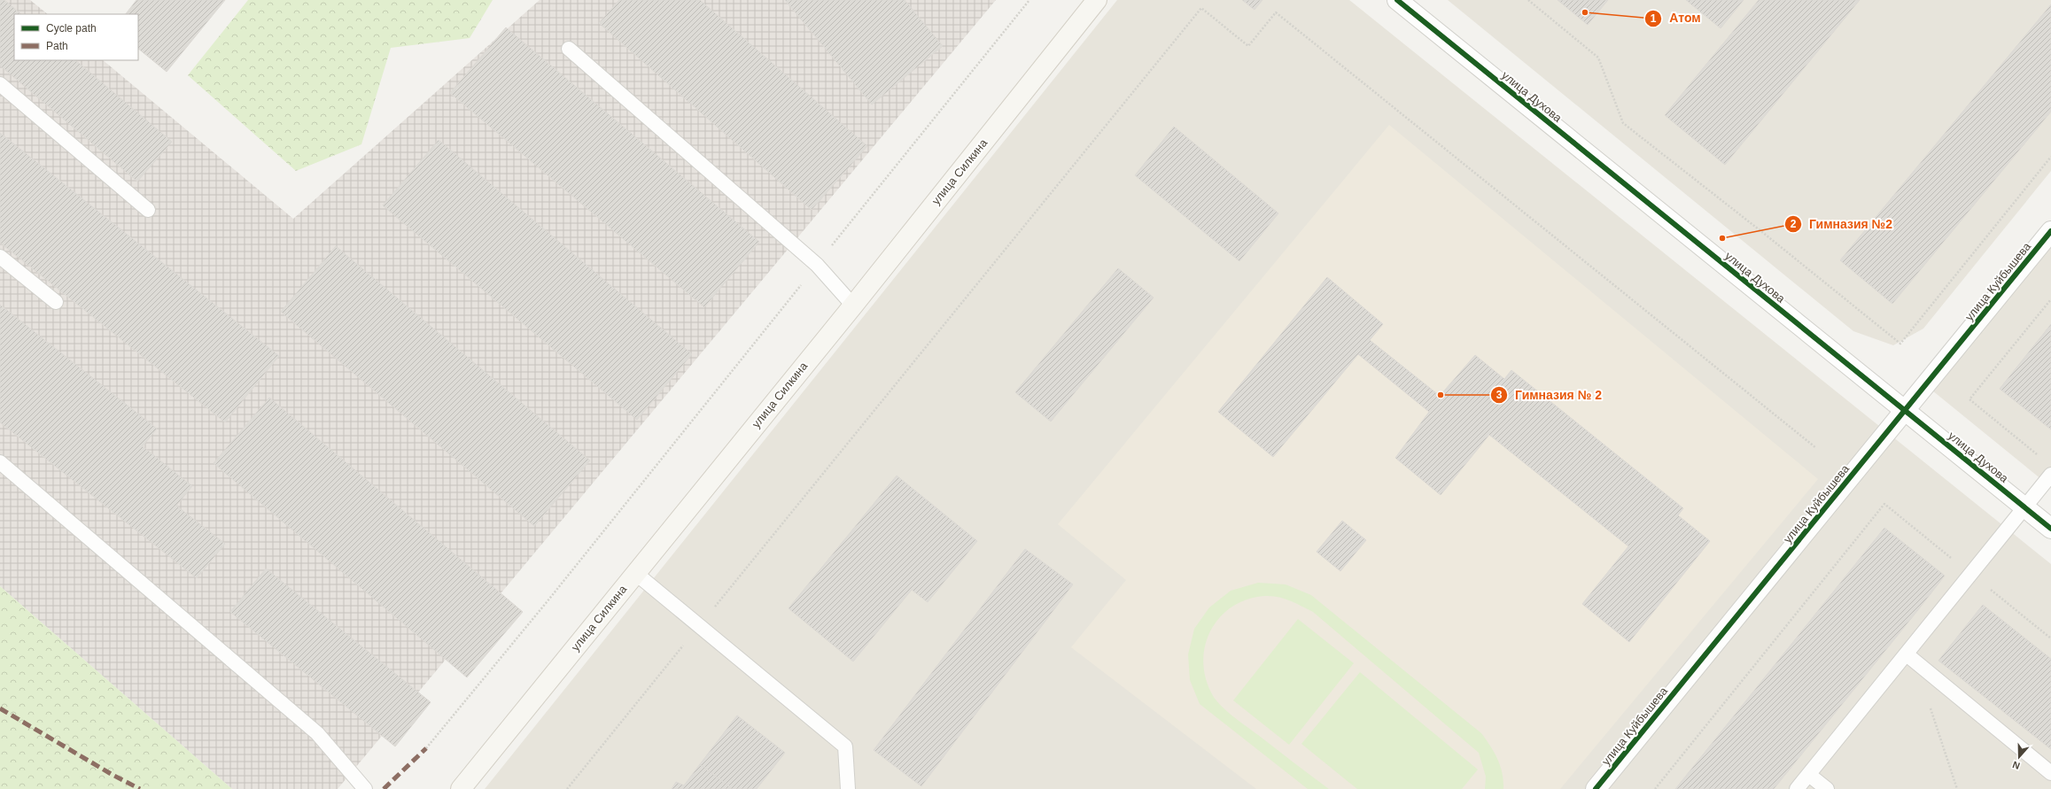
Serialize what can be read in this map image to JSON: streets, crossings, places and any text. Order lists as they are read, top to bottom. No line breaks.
{"streets":{"main road":["улица Силкина"],"street":["улица Духова","улица Куйбышева"]},"crossings":[["улица Духова","улица Куйбышева"]],"places":["Атом","Гимназия №2","Гимназия № 2"],"legend":["Cycle path","Path"],"north":"bottom"}
